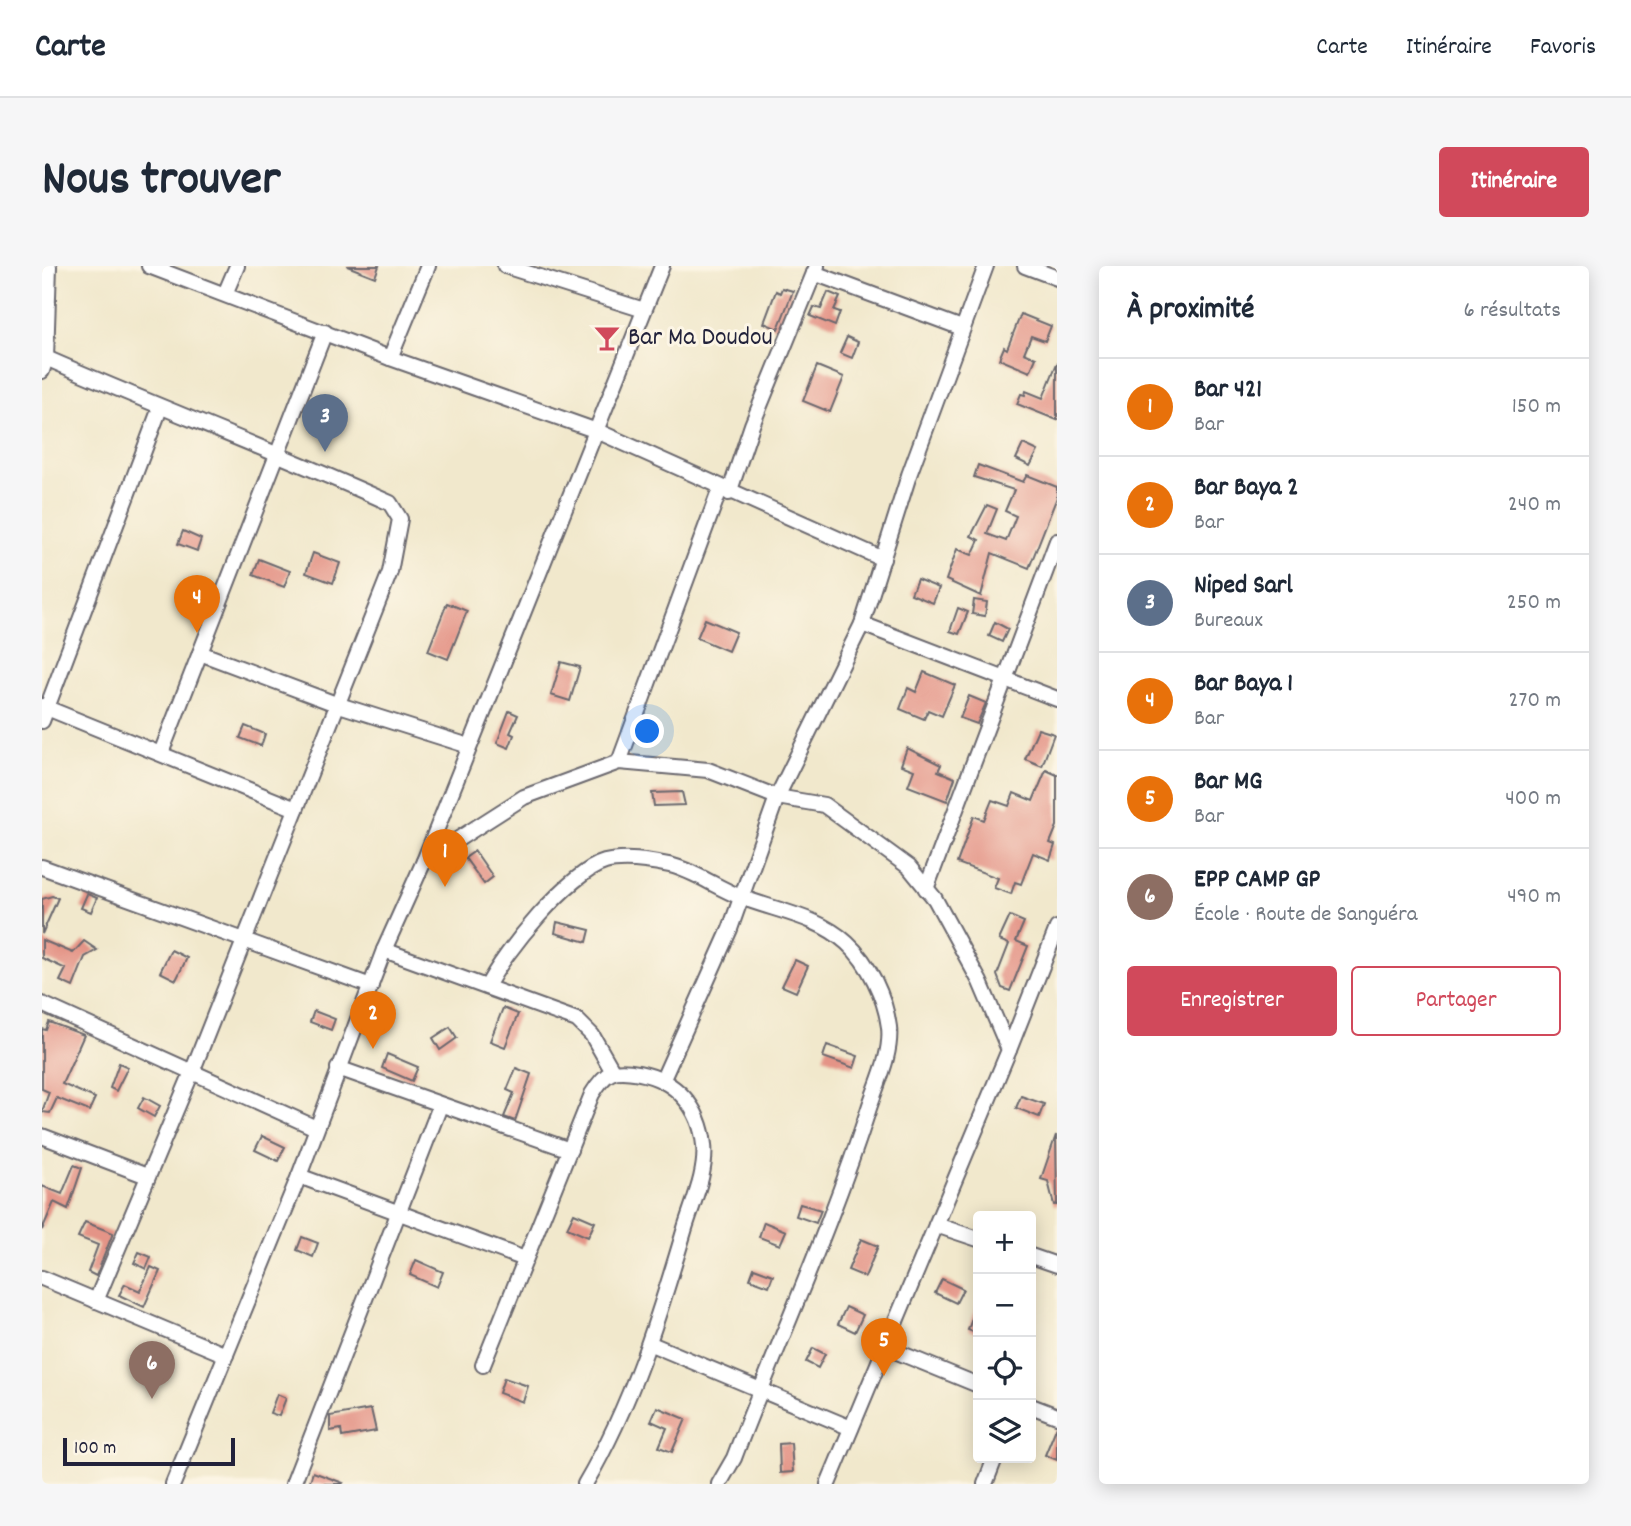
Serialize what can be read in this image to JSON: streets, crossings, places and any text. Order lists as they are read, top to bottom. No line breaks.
{"places":{"bar":["Bar Ma Doudou"]},"scale_bar":"100 m","page":{"header":"Carte","nav":["Carte","Itinéraire","Favoris"],"title":"Nous trouver","buttons":["Itinéraire",["Enregistrer","Partager"]],"heading":["À proximité","6 résultats"],"list":[{"mark":"1","name":"Bar 421","note":"Bar","value":"150 m"},{"mark":"2","name":"Bar Baya 2","note":"Bar","value":"240 m"},{"mark":"3","name":"Niped Sarl","note":"Bureaux","value":"250 m"},{"mark":"4","name":"Bar Baya 1","note":"Bar","value":"270 m"},{"mark":"5","name":"Bar MG","note":"Bar","value":"400 m"},{"mark":"6","name":"EPP CAMP GP","note":"École · Route de Sanguéra","value":"490 m"}],"pins":["3","4","1","2","5","6"],"map_buttons":["+","−"],"scale":"100 m"}}
